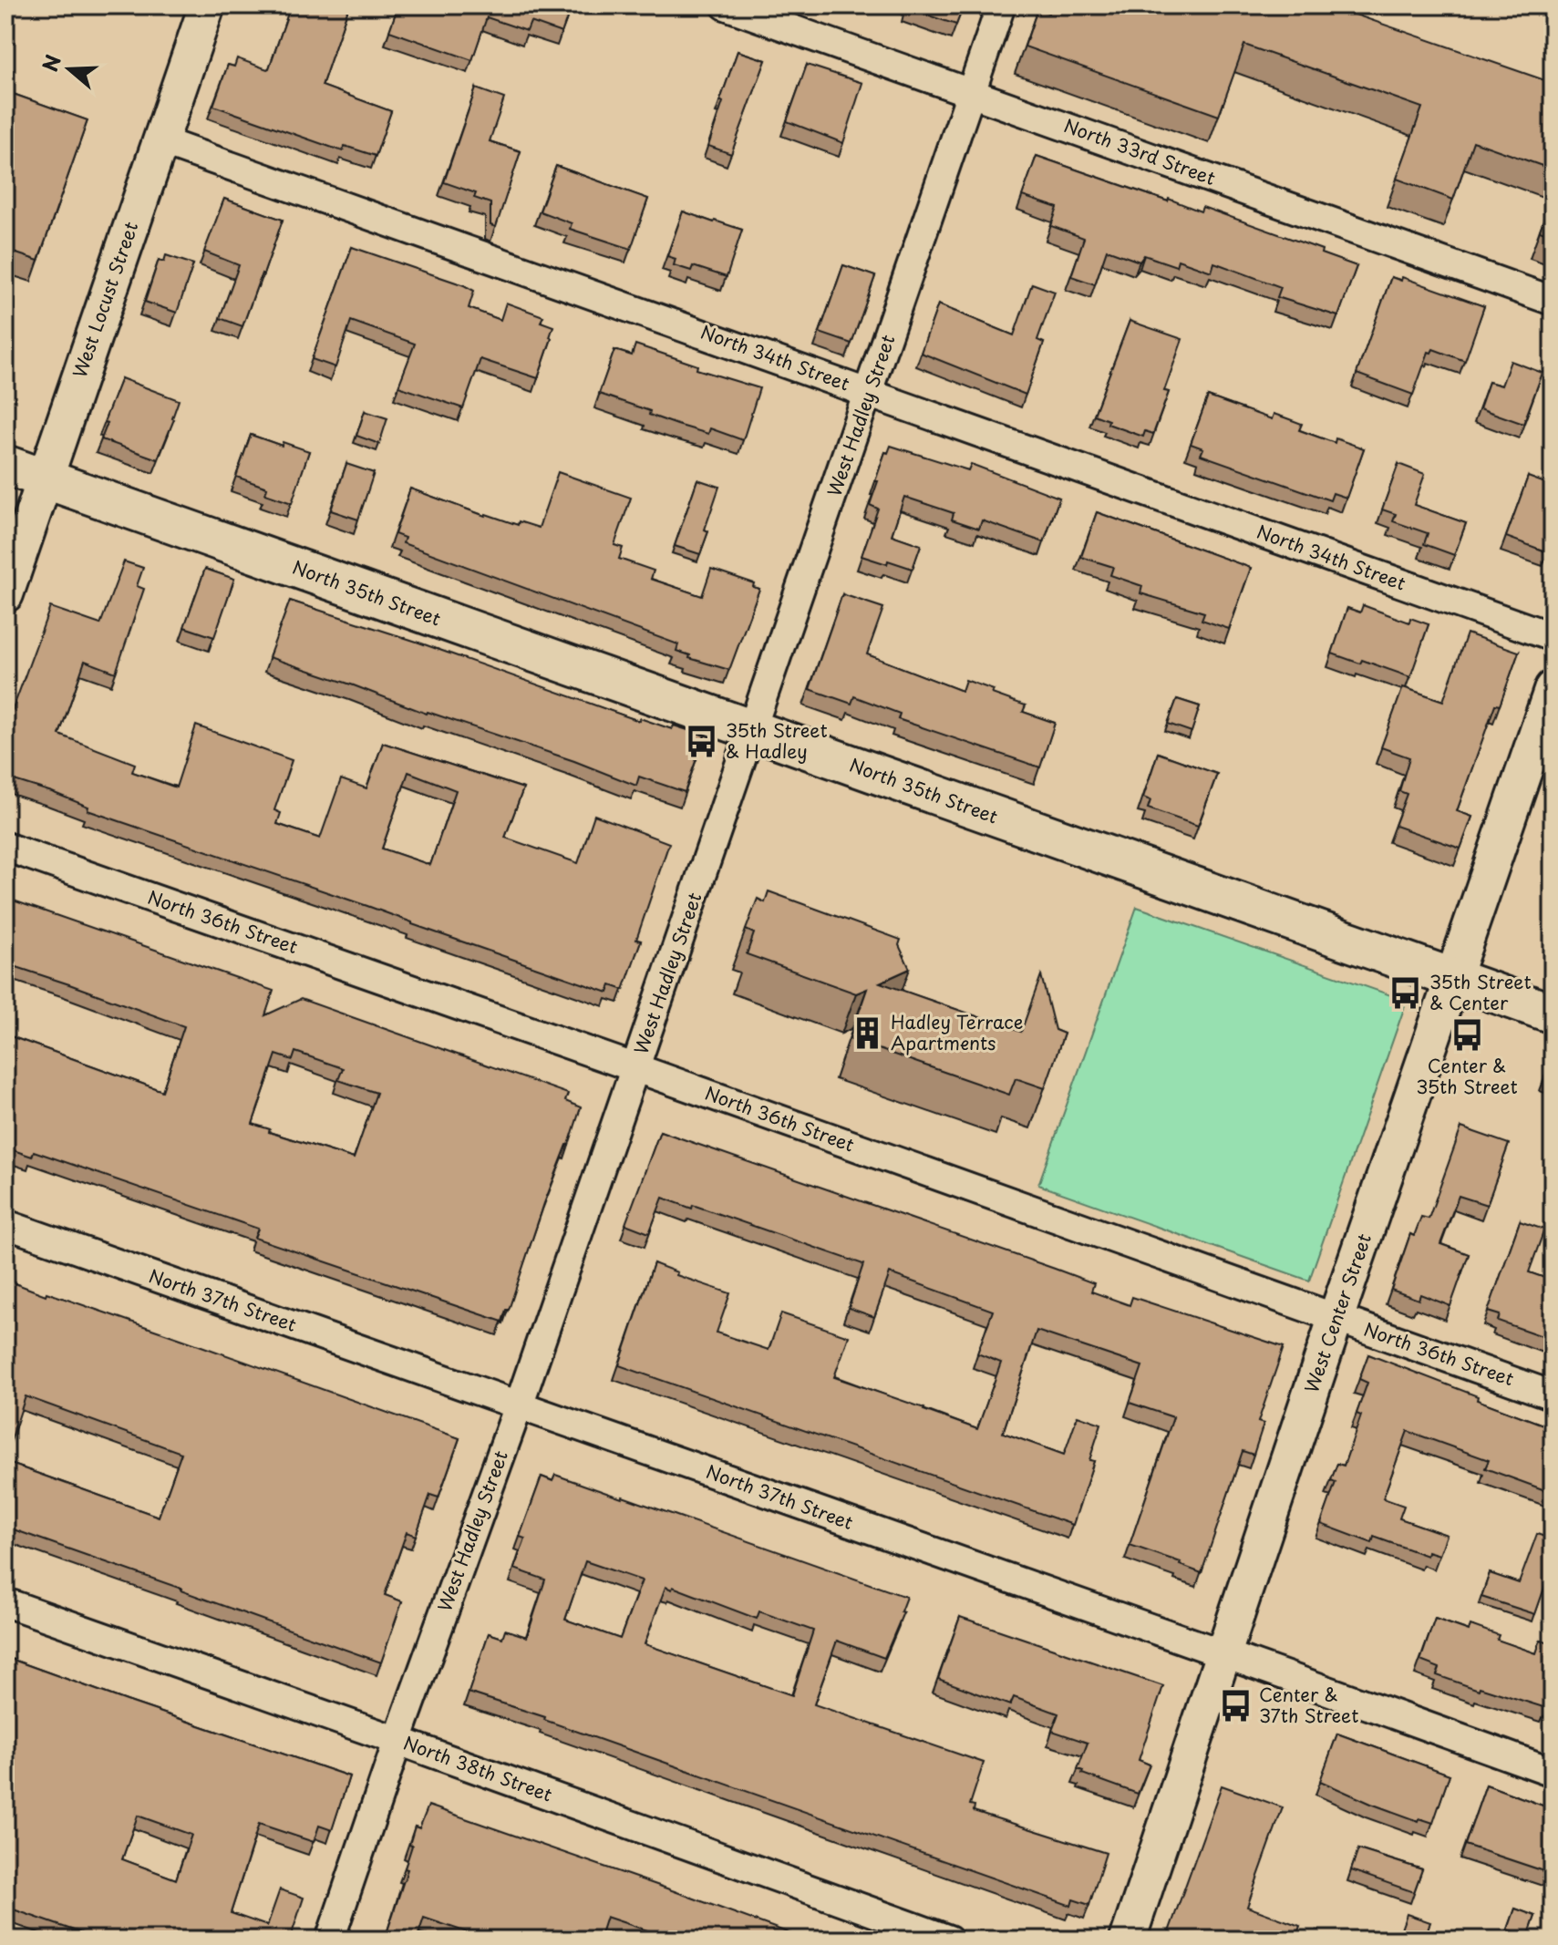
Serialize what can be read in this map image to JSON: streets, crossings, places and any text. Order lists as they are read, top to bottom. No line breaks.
{"streets":{"main road":["North 35th Street"],"street":["North 33rd Street","West Locust Street","North 34th Street","West Hadley Street","North 36th Street","North 37th Street","West Center Street","North 38th Street"]},"crossings":[["North 33rd Street","West Hadley Street"],["West Locust Street","North 34th Street"],["West Locust Street","North 35th Street"],["North 34th Street","West Hadley Street"],["West Hadley Street","North 35th Street"],["West Hadley Street","North 36th Street"],["West Hadley Street","North 37th Street"],["West Hadley Street","North 38th Street"],["North 35th Street","West Center Street"],["North 36th Street","West Center Street"],["North 37th Street","West Center Street"]],"places":{"bus stop":["35th Street & Hadley","35th Street & Center","Center & 35th Street","Center & 37th Street"],"building":["Hadley Terrace Apartments"]},"north":"left"}
